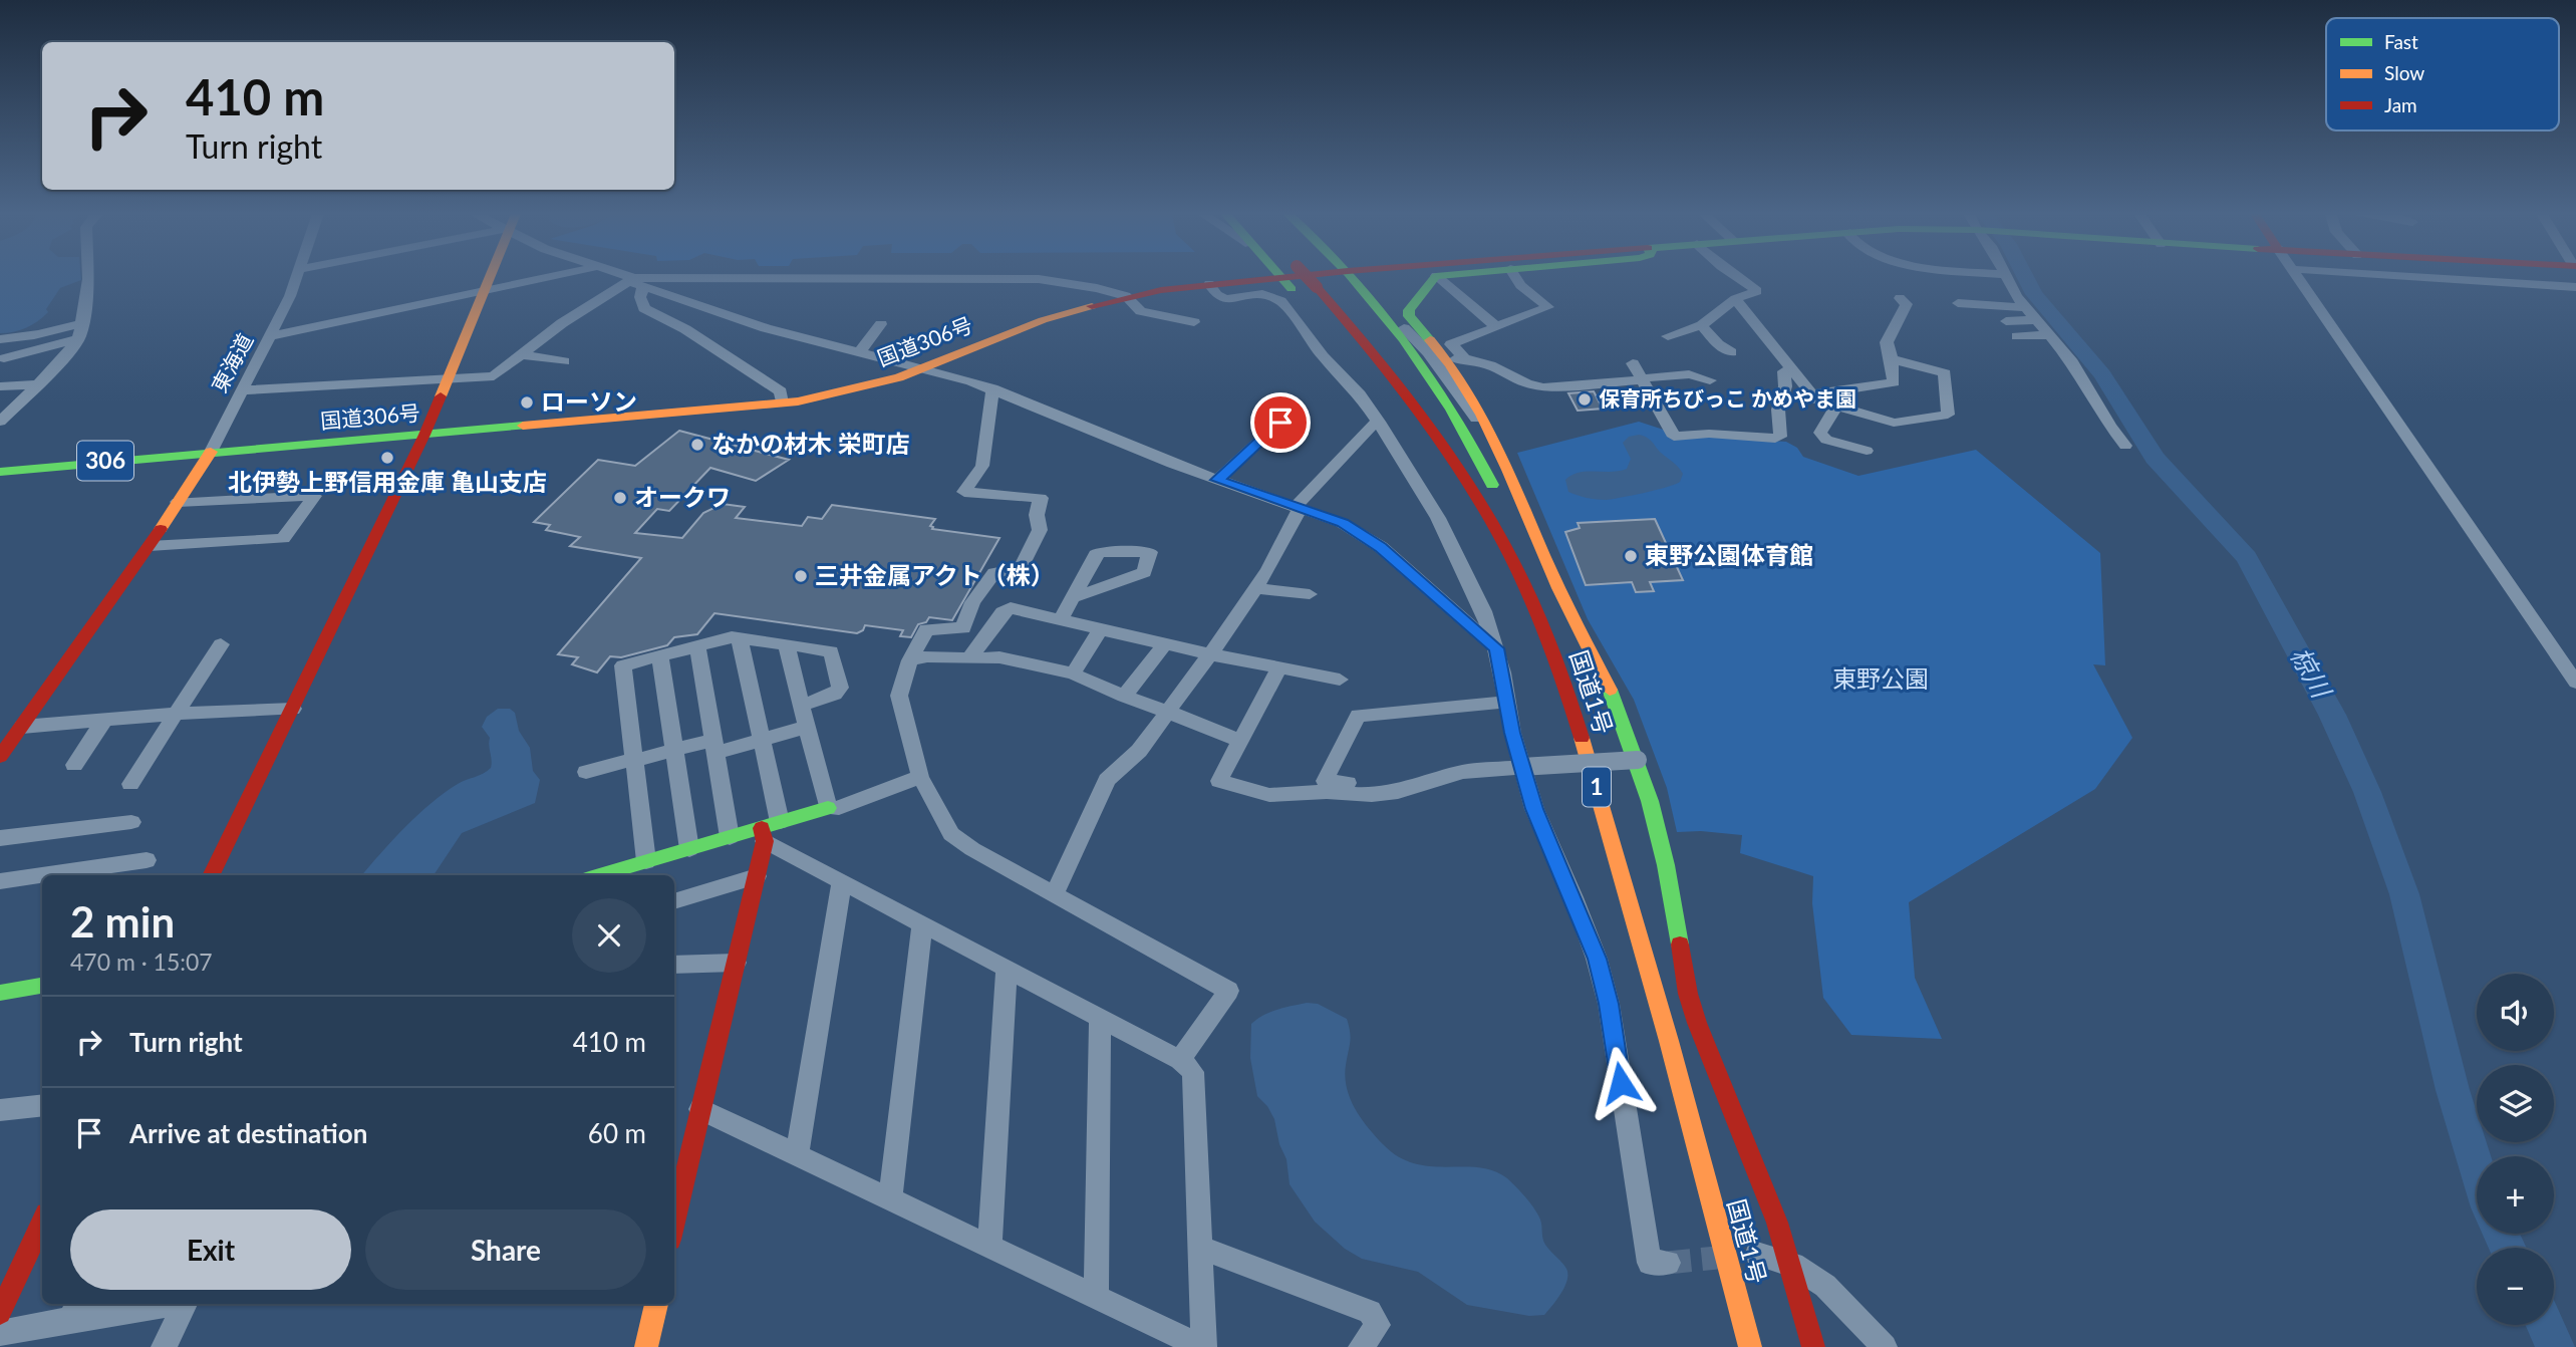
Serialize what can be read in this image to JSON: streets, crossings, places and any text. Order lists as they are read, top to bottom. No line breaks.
{"streets":{"main road":["国道306号","306","国道1号","1"],"street":["東海道"]},"crossings":[["国道306号","東海道"]],"water":["椋川"],"parks":["東野公園"],"places":["保育所ちびっこ かめやま園","ローソン","なかの材木 栄町店","北伊勢上野信用金庫 亀山支店","オークワ","東野公園体育館","三井金属アクト（株）"],"legend":["Fast","Slow","Jam"],"page":{"turn":["410 m","Turn right"],"heading":["2 min","470 m · 15:07"],"map_buttons":["+","−"],"list":[{"name":"Turn right","value":"410 m"},{"name":"Arrive at destination","value":"60 m"}],"buttons":["Exit","Share"]}}
